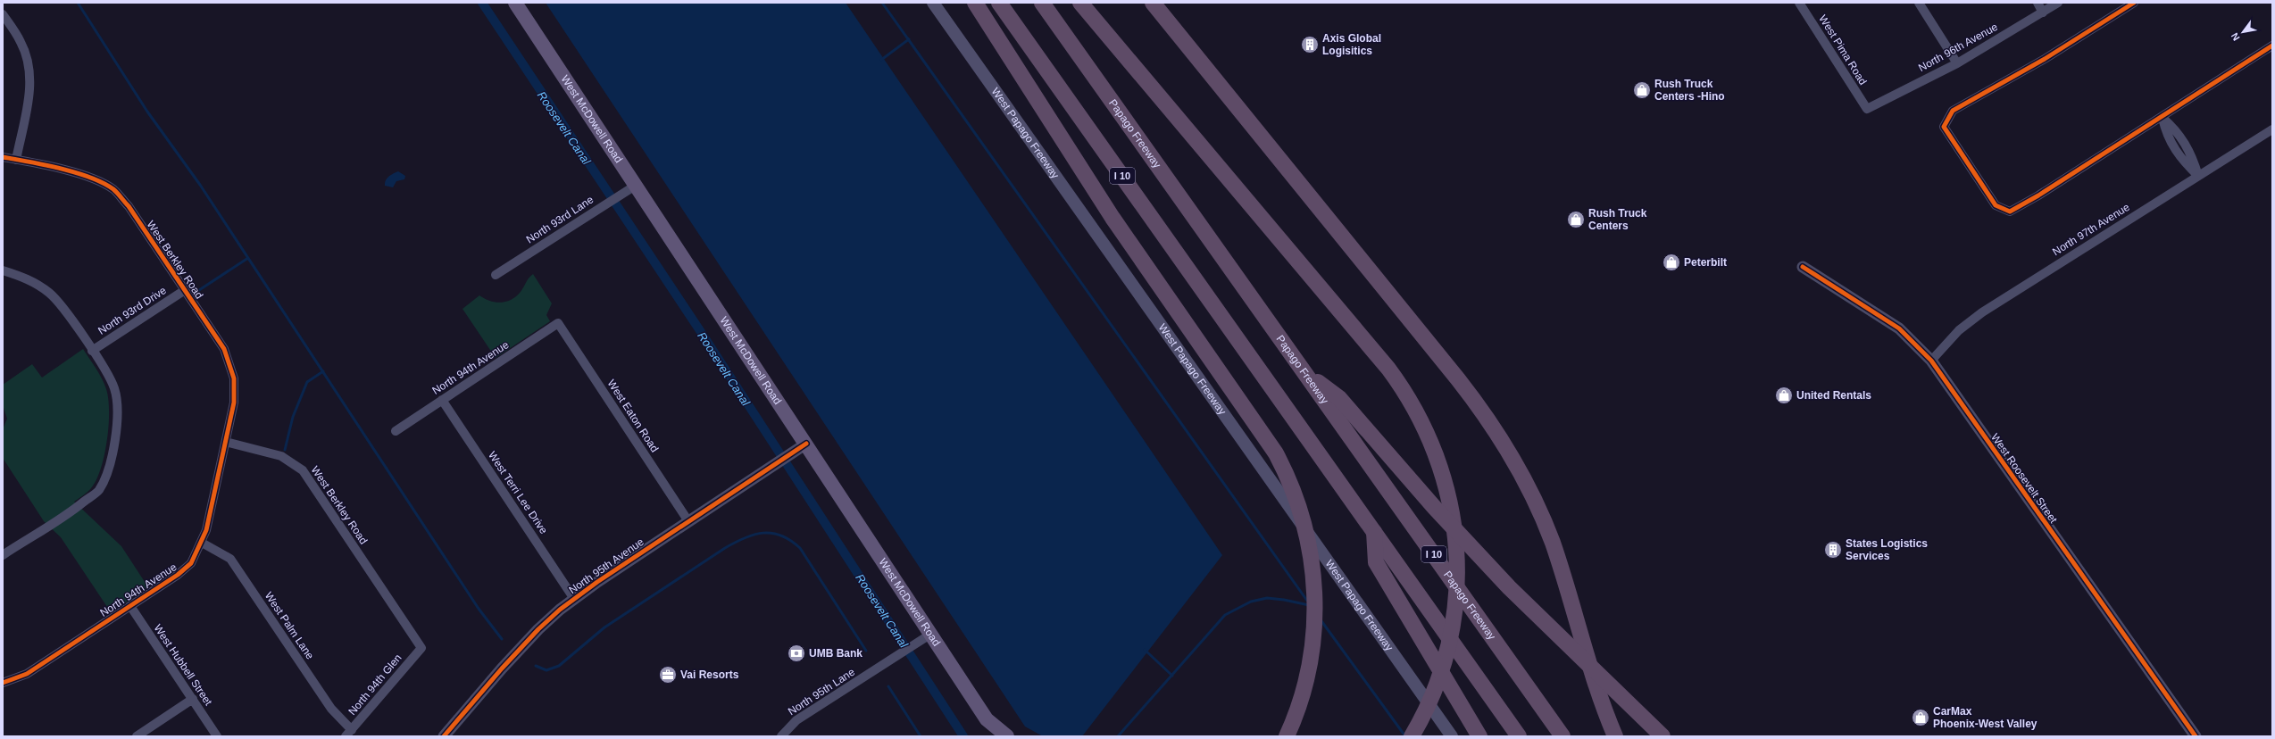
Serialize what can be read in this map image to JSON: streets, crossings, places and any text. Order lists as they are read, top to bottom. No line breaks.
{"streets":{"highway":["Papago Freeway","I 10"],"main road":["West McDowell Road","West Papago Freeway"],"street":["North 96th Avenue","West Pima Road","North 93rd Lane","North 97th Avenue","West Berkley Road","North 93rd Drive","North 94th Avenue","West Eaton Road","West Roosevelt Street","West Terri Lee Drive","North 95th Avenue","West Palm Lane","West Hubbell Street","North 94th Glen","North 95th Lane"]},"crossings":[["North 96th Avenue","West Pima Road"],["West McDowell Road","North 93rd Lane"],["West McDowell Road","North 95th Avenue"],["West McDowell Road","North 95th Lane"],["North 97th Avenue","West Roosevelt Street"],["West Berkley Road","North 93rd Drive"],["West Berkley Road","North 94th Avenue"],["West Berkley Road","North 94th Glen"],["North 94th Avenue","West Eaton Road"],["North 94th Avenue","West Terri Lee Drive"],["North 94th Avenue","West Palm Lane"],["North 94th Avenue","West Hubbell Street"],["West Eaton Road","North 95th Avenue"],["West Terri Lee Drive","North 95th Avenue"],["West Palm Lane","North 94th Glen"]],"water":["Roosevelt Canal"],"places":{"building":["Axis Global Logisitics","States Logistics Services"],"shop":["Rush Truck Centers -Hino","Rush Truck Centers","Peterbilt","United Rentals","CarMax Phoenix-West Valley"],"bank":["UMB Bank"],"office":["Vai Resorts"]},"north":"bottom left"}
